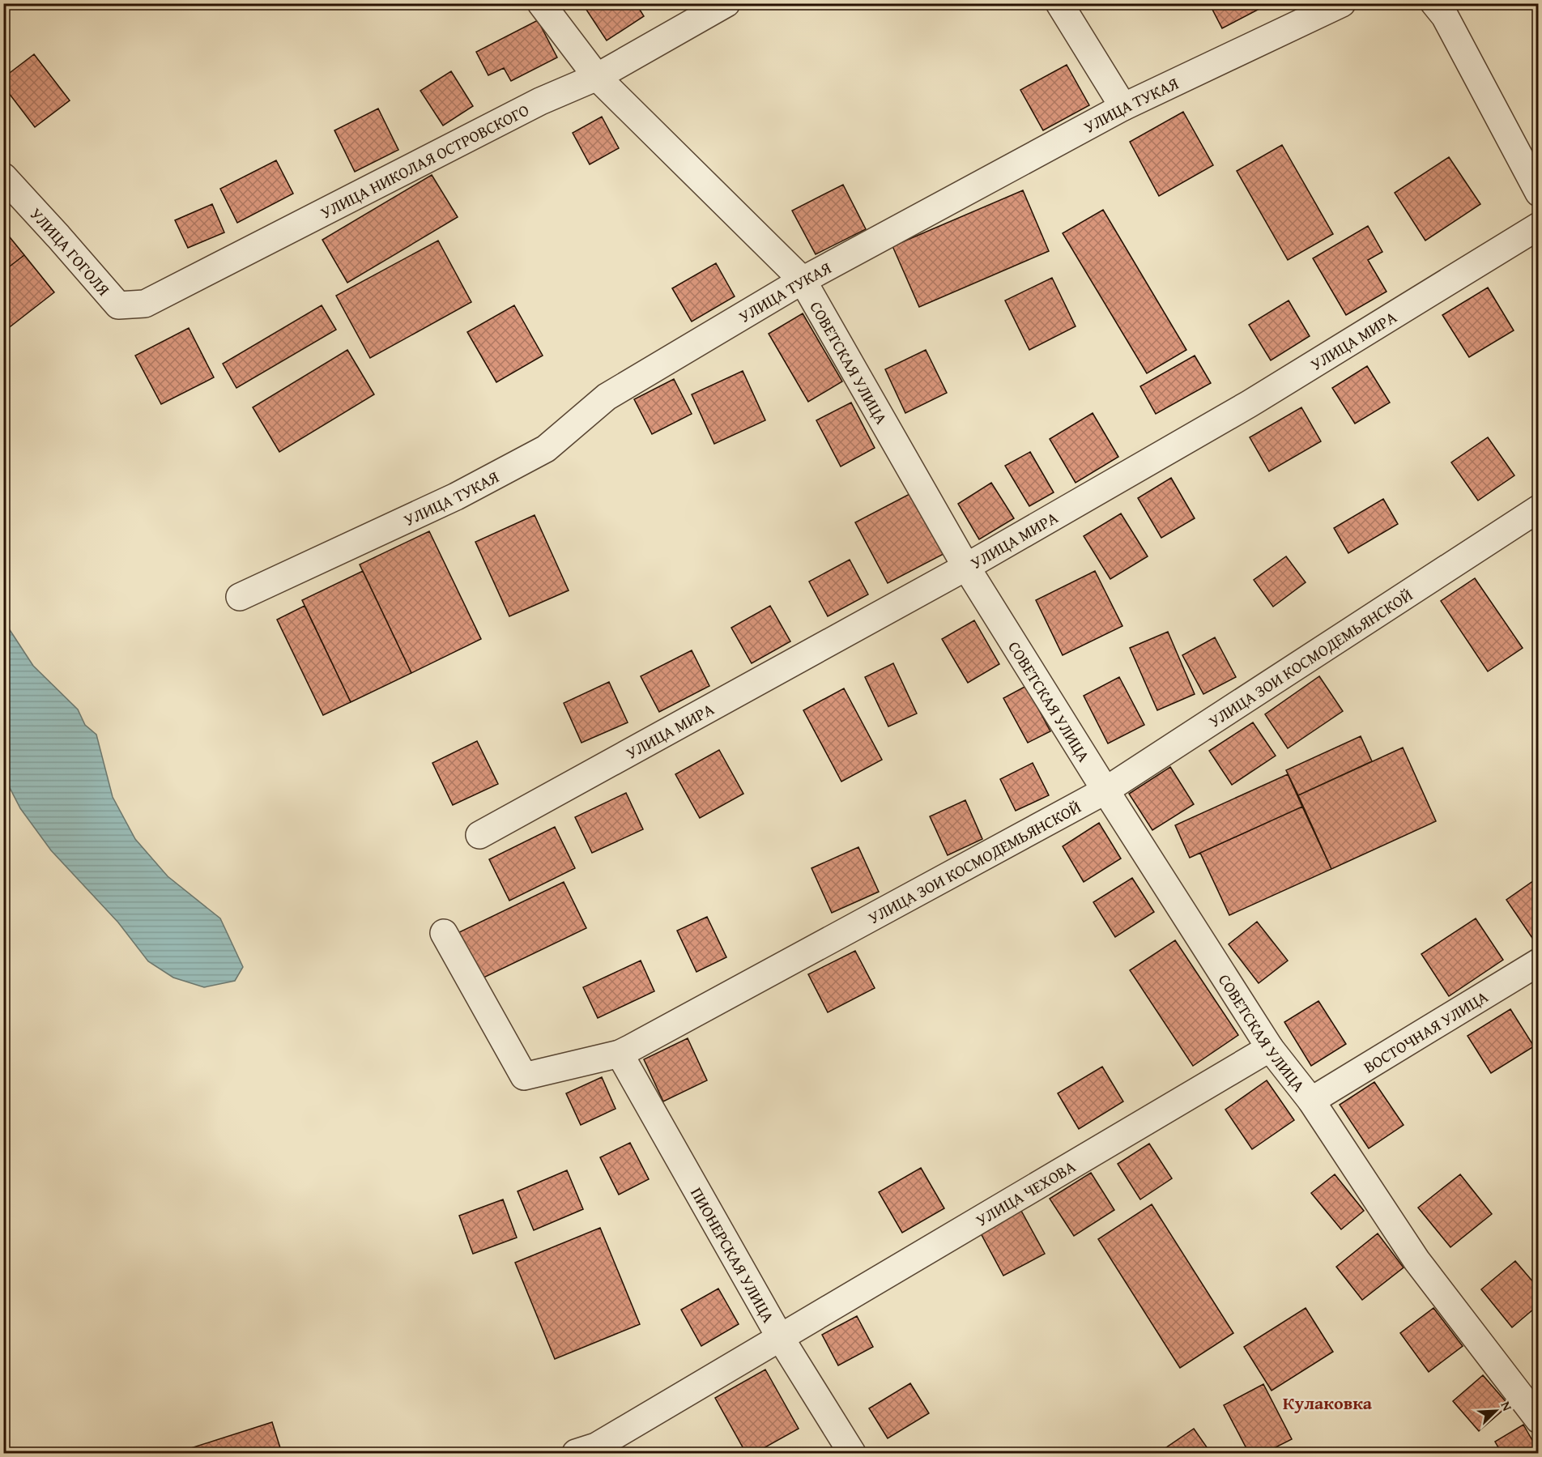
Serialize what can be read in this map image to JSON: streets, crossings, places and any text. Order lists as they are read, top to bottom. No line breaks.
{"streets":{"street":["УЛИЦА ТУКАЯ","УЛИЦА НИКОЛАЯ ОСТРОВСКОГО","УЛИЦА ГОГОЛЯ","УЛИЦА МИРА","СОВЕТСКАЯ УЛИЦА","УЛИЦА ЗОИ КОСМОДЕМЬЯНСКОЙ","ВОСТОЧНАЯ УЛИЦА","УЛИЦА ЧЕХОВА","ПИОНЕРСКАЯ УЛИЦА"]},"crossings":[["УЛИЦА ТУКАЯ","СОВЕТСКАЯ УЛИЦА"],["УЛИЦА НИКОЛАЯ ОСТРОВСКОГО","УЛИЦА ГОГОЛЯ"],["УЛИЦА НИКОЛАЯ ОСТРОВСКОГО","СОВЕТСКАЯ УЛИЦА"],["УЛИЦА МИРА","СОВЕТСКАЯ УЛИЦА"],["СОВЕТСКАЯ УЛИЦА","УЛИЦА ЗОИ КОСМОДЕМЬЯНСКОЙ"],["СОВЕТСКАЯ УЛИЦА","ВОСТОЧНАЯ УЛИЦА"],["СОВЕТСКАЯ УЛИЦА","УЛИЦА ЧЕХОВА"],["УЛИЦА ЗОИ КОСМОДЕМЬЯНСКОЙ","ПИОНЕРСКАЯ УЛИЦА"],["УЛИЦА ЧЕХОВА","ПИОНЕРСКАЯ УЛИЦА"]],"districts":["Кулаковка"],"north":"top right"}
